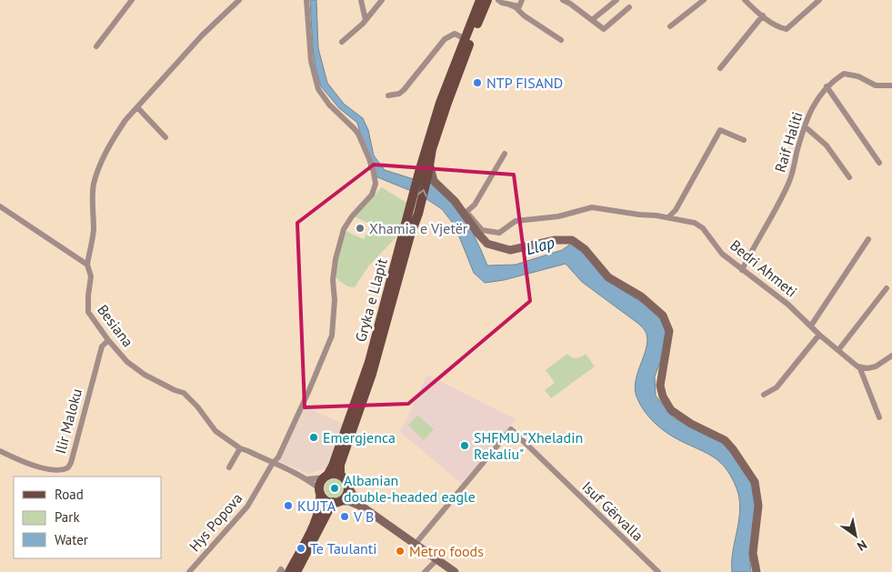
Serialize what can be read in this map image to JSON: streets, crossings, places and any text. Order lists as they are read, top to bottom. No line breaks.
{"streets":{"main road":["Gryka e Llapit"],"street":["Raif Haliti","Bedri Ahmeti","Besiana","Ilir Maloku","Isuf Gërvalla","Hys Popova"]},"crossings":[["Raif Haliti","Bedri Ahmeti"],["Gryka e Llapit","Besiana"],["Besiana","Ilir Maloku"],["Besiana","Hys Popova"]],"water":["Llap"],"places":["NTP FISAND","Xhamia e Vjetër","Emergjenca","SHFMU \"Xheladin Rekaliu\"","Albanian double-headed eagle","KUJTA","V B","Te Taulanti","Metro foods"],"legend":["Road","Park","Water"],"north":"bottom right"}
